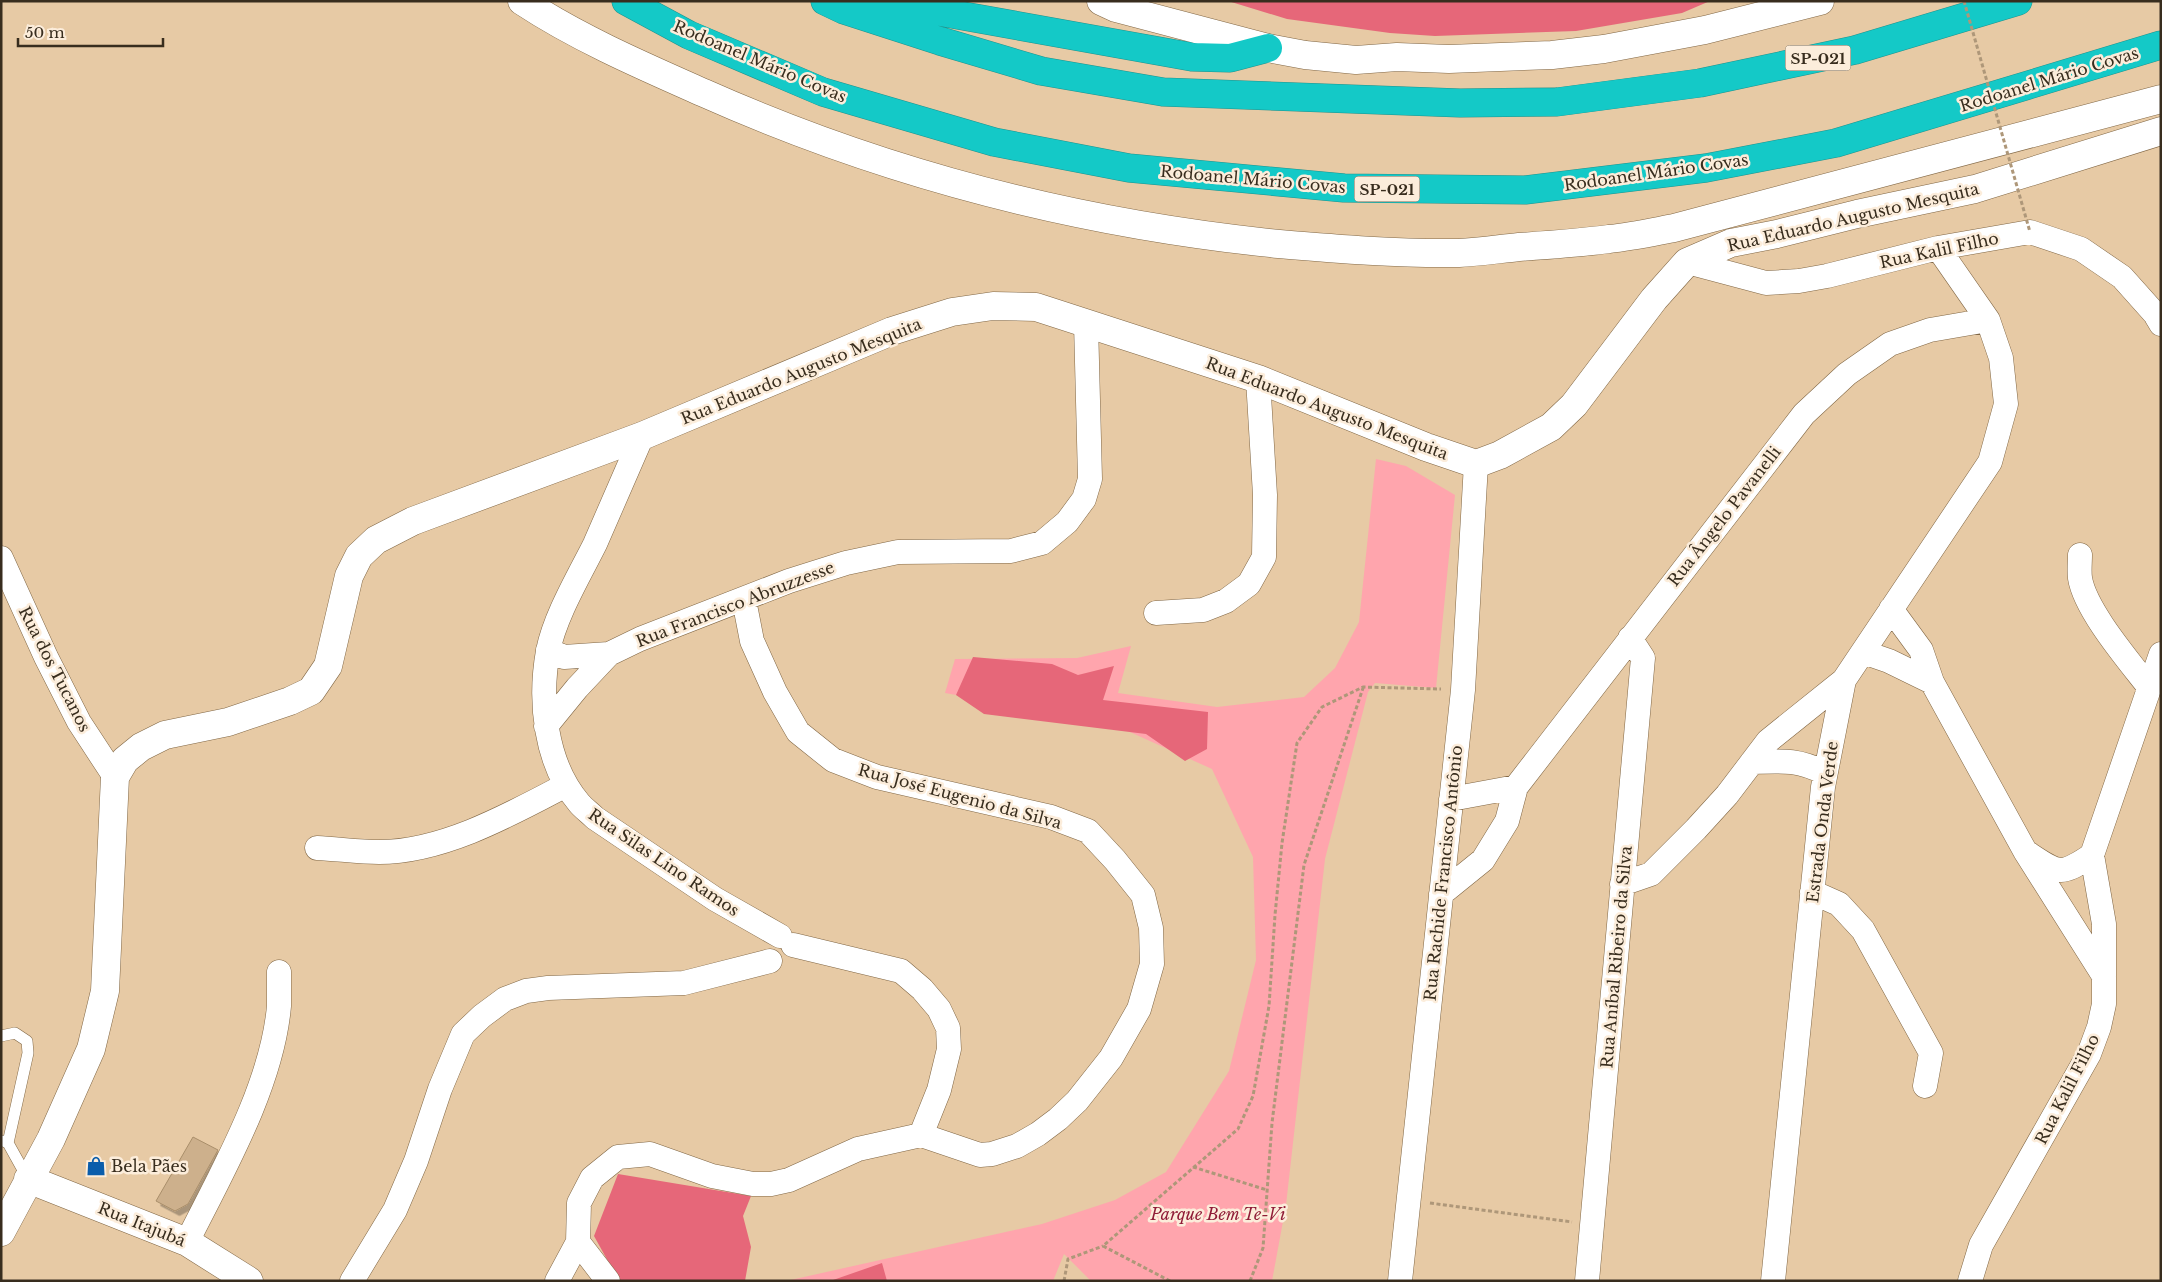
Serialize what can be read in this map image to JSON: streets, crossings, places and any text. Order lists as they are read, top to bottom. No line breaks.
{"streets":{"highway":["SP-021","Rodoanel Mário Covas"],"main road":["Rua Eduardo Augusto Mesquita","Rua Itajubá"],"street":["Rua Kalil Filho","Rua Ângelo Pavanelli","Rua Francisco Abruzzesse","Rua dos Tucanos","Rua José Eugenio da Silva","Estrada Onda Verde","Rua Silas Lino Ramos","Rua Rachide Francisco Antônio","Rua Aníbal Ribeiro da Silva"]},"crossings":[["Rua Eduardo Augusto Mesquita","Rua Kalil Filho"],["Rua Eduardo Augusto Mesquita","Rua Francisco Abruzzesse"],["Rua Eduardo Augusto Mesquita","Rua dos Tucanos"],["Rua Eduardo Augusto Mesquita","Rua Silas Lino Ramos"],["Rua Eduardo Augusto Mesquita","Rua Rachide Francisco Antônio"],["Rua Kalil Filho","Estrada Onda Verde"],["Rua Ângelo Pavanelli","Estrada Onda Verde"],["Rua Ângelo Pavanelli","Rua Rachide Francisco Antônio"],["Rua Ângelo Pavanelli","Rua Aníbal Ribeiro da Silva"],["Rua Francisco Abruzzesse","Rua José Eugenio da Silva"],["Rua Francisco Abruzzesse","Rua Silas Lino Ramos"],["Rua José Eugenio da Silva","Rua Silas Lino Ramos"]],"parks":["Parque Bem Te-Vi"],"places":{"shop":["Bela Pães"]},"scale_bar":"50 m"}
